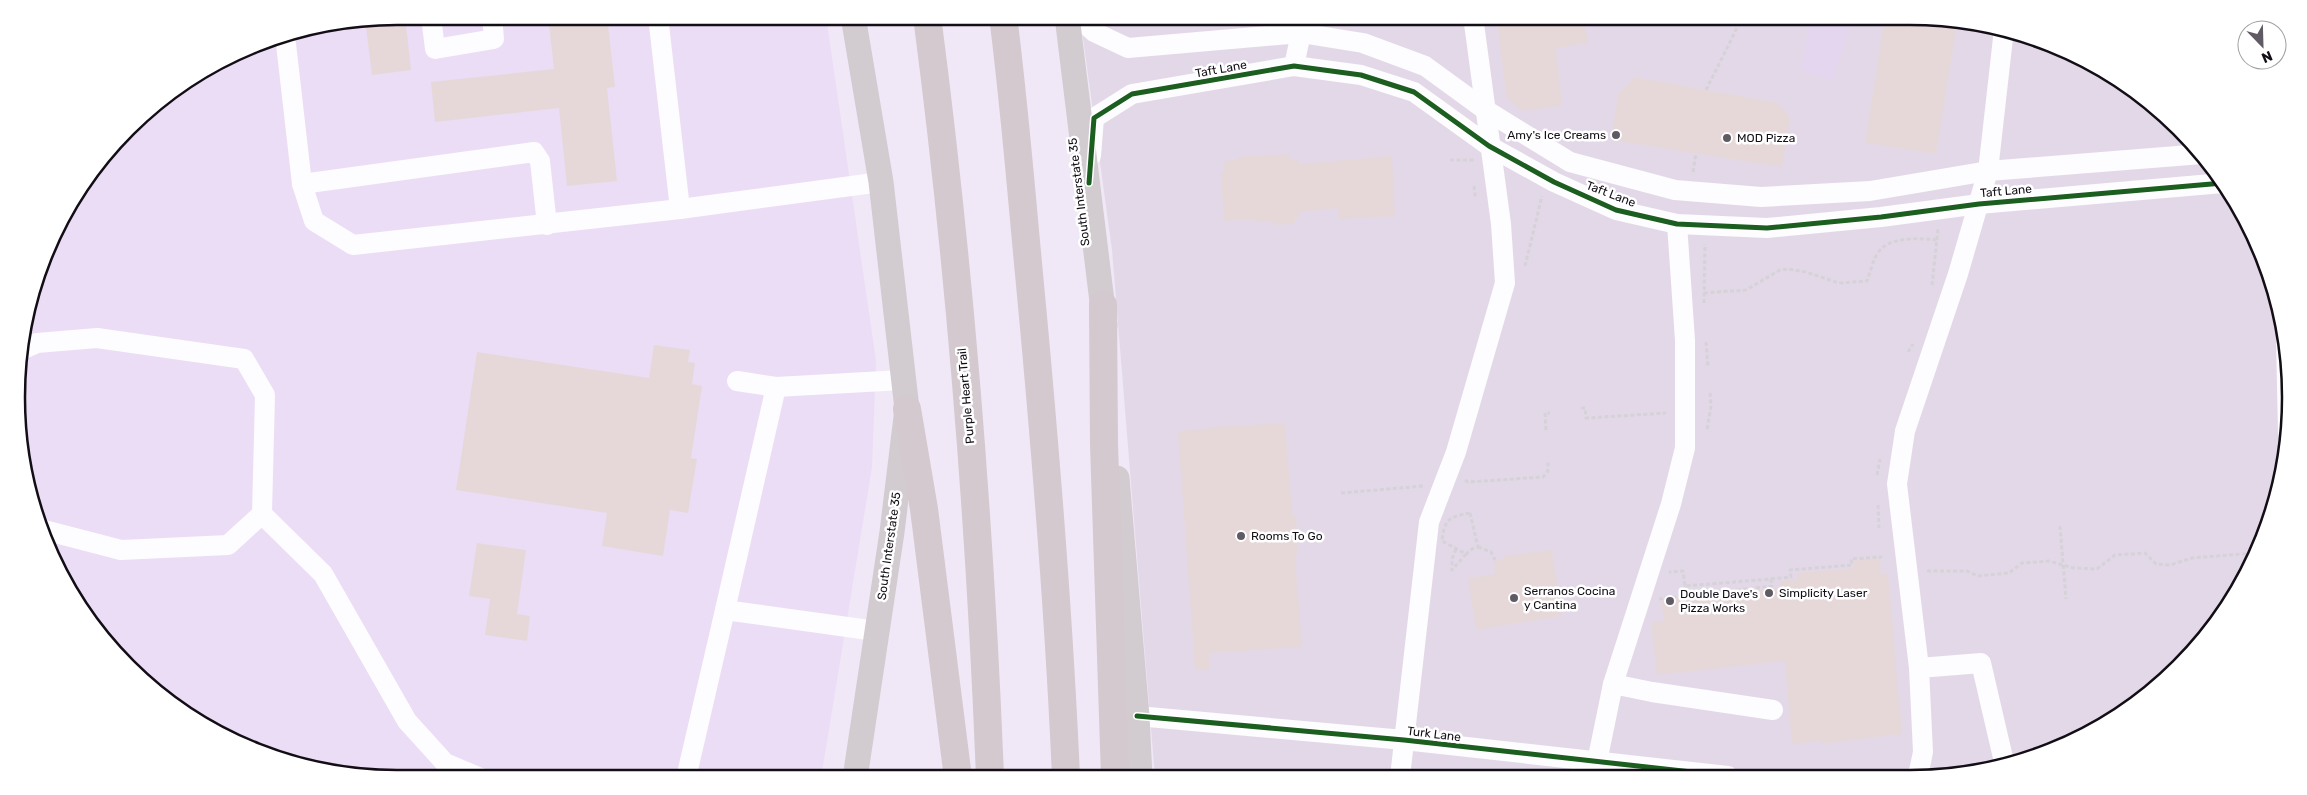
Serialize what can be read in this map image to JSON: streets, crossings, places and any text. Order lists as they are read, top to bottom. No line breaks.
{"streets":{"highway":["Purple Heart Trail"],"main road":["South Interstate 35"],"street":["Taft Lane","Turk Lane"]},"crossings":[["Taft Lane","South Interstate 35"],["South Interstate 35","Turk Lane"]],"places":["Amy's Ice Creams","MOD Pizza","Rooms To Go","Simplicity Laser","Serranos Cocina y Cantina","Double Dave's Pizza Works"],"north":"bottom right"}
